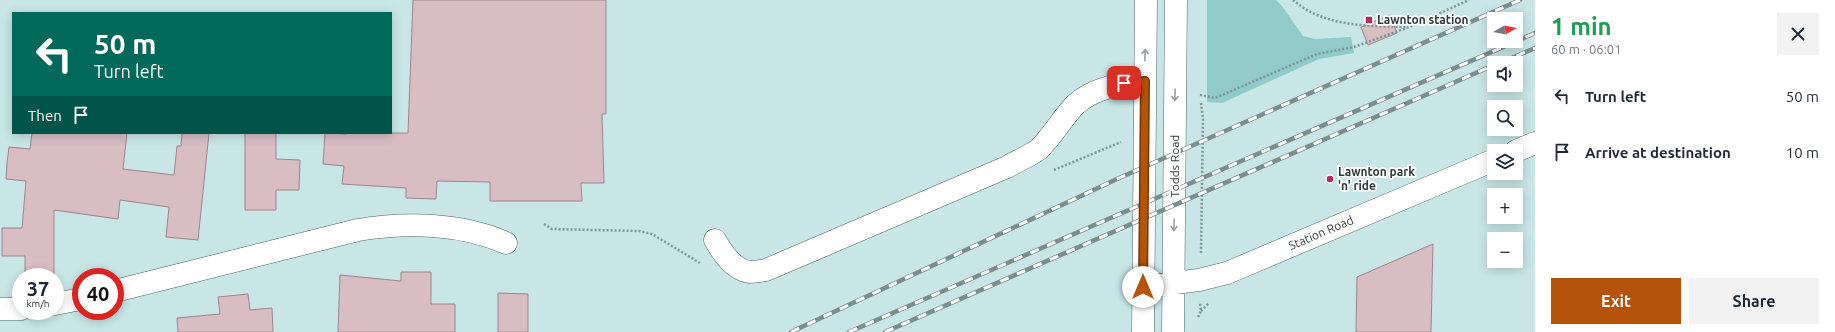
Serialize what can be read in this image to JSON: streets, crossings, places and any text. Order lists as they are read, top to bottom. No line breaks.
{"streets":{"street":["Todds Road","Station Road"]},"crossings":[["Todds Road","Station Road"]],"places":{"transit":["Lawnton station"],"other":["Lawnton park 'n' ride"]},"north":"right","page":{"heading":["1 min","60 m · 06:01"],"map_buttons":["+","−"],"turn":["50 m","Turn left"],"list":[{"name":"Turn left","value":"50 m"},{"name":"Arrive at destination","value":"10 m"}],"then":"Then","speed":"37 km/h","limit":"40","buttons":["Exit","Share"]}}
